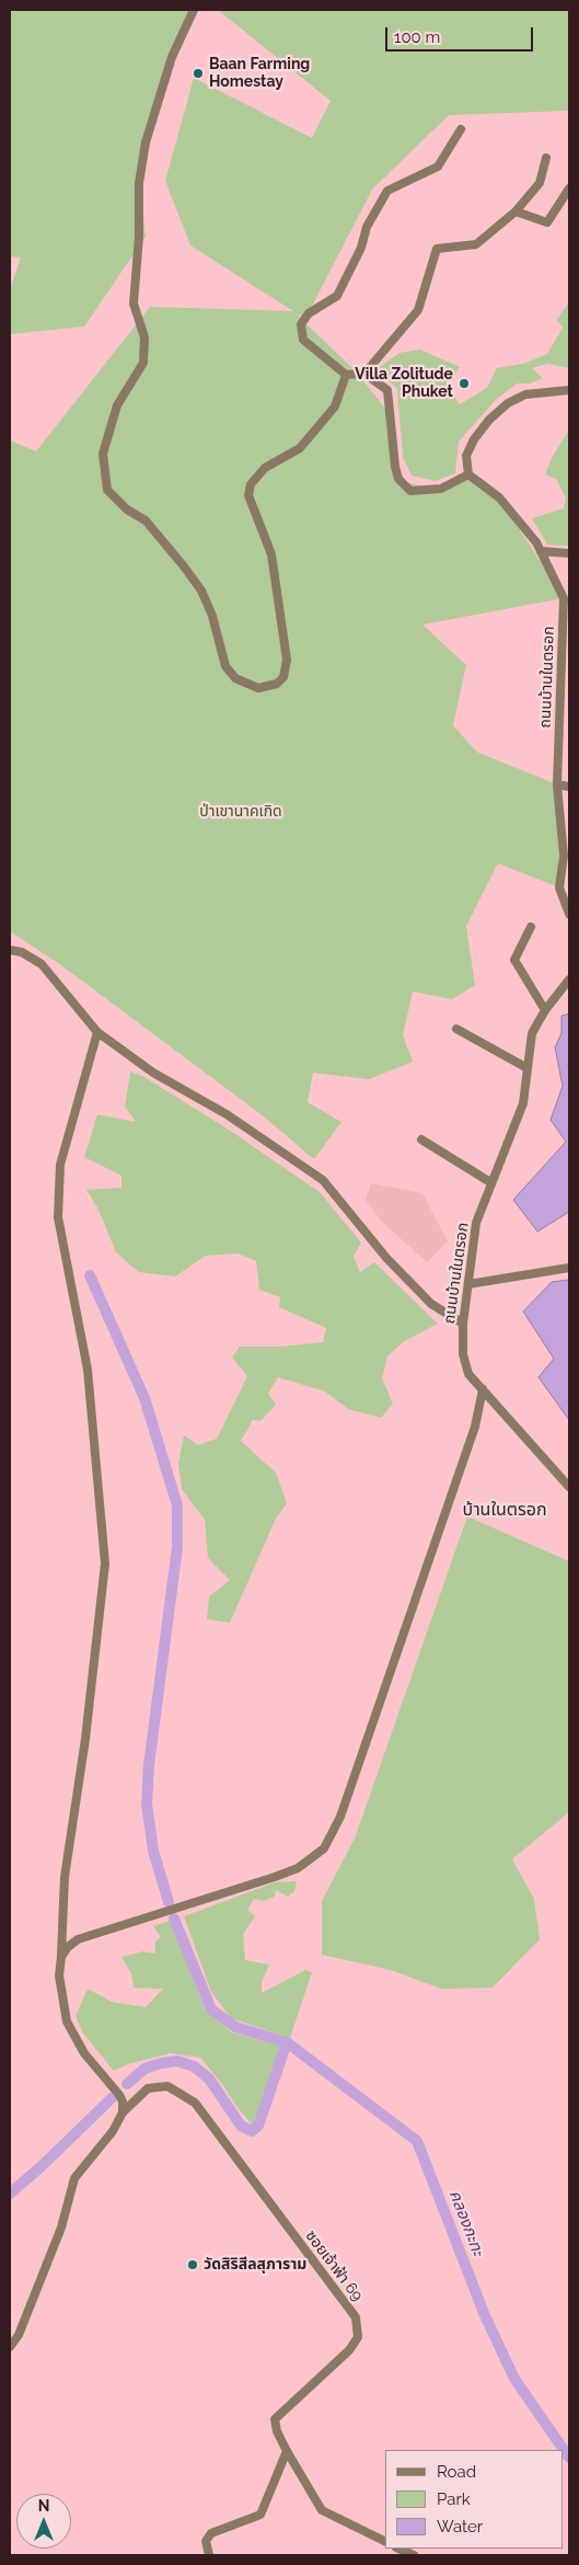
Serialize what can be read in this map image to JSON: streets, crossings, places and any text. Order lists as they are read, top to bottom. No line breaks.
{"streets":{"street":["ถนนบ้านในตรอก","ซอยเจ้าฟ้า 69"]},"districts":["บ้านในตรอก"],"water":["คลองกะทะ"],"parks":["ป่าเขานาคเกิด"],"places":["Baan Farming Homestay","Villa Zolitude Phuket","วัดสิริสีลสุภาราม"],"legend":["Road","Park","Water"],"scale_bar":"100 m","north":"top"}
